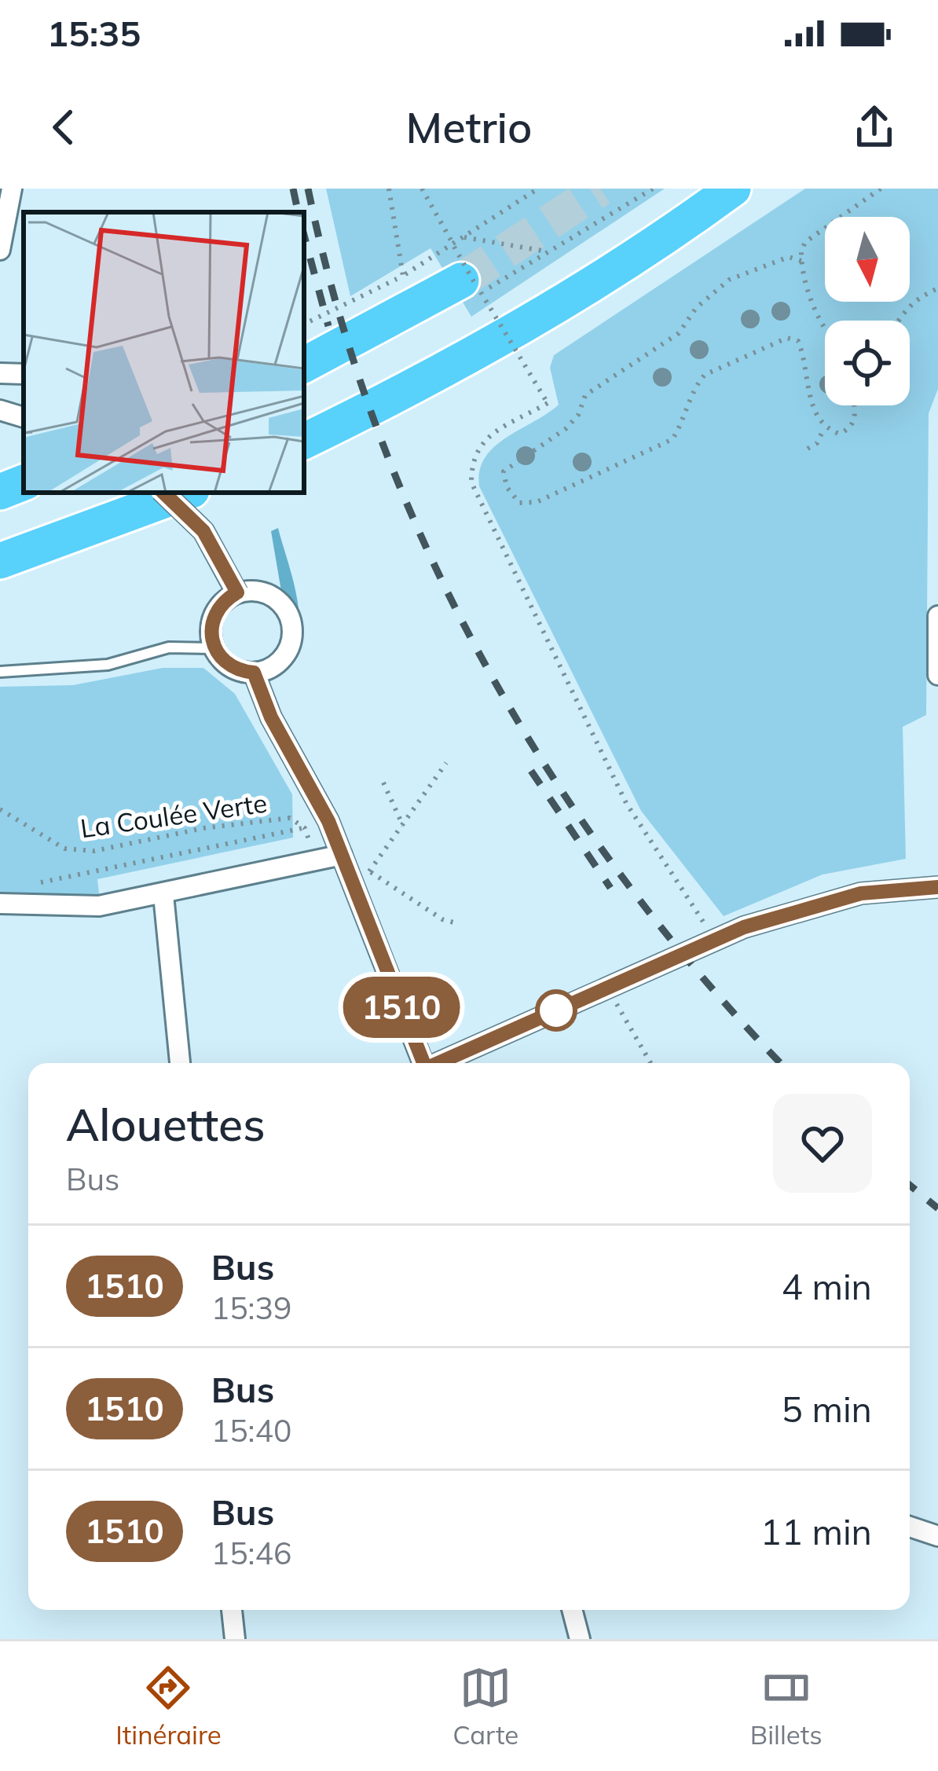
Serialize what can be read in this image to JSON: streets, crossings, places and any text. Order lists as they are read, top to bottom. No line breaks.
{"streets":{"path":["La Coulée Verte"]},"lines":["bus line 1510"],"north":"bottom","page":{"status":"15:35","header":"Metrio","on_map":"1510","heading":["Alouettes","Bus"],"list":[{"mark":"1510","name":"Bus","note":"15:39","value":"4 min"},{"mark":"1510","name":"Bus","note":"15:40","value":"5 min"},{"mark":"1510","name":"Bus","note":"15:46","value":"11 min"}],"tabs":["Itinéraire","Carte","Billets"]}}
